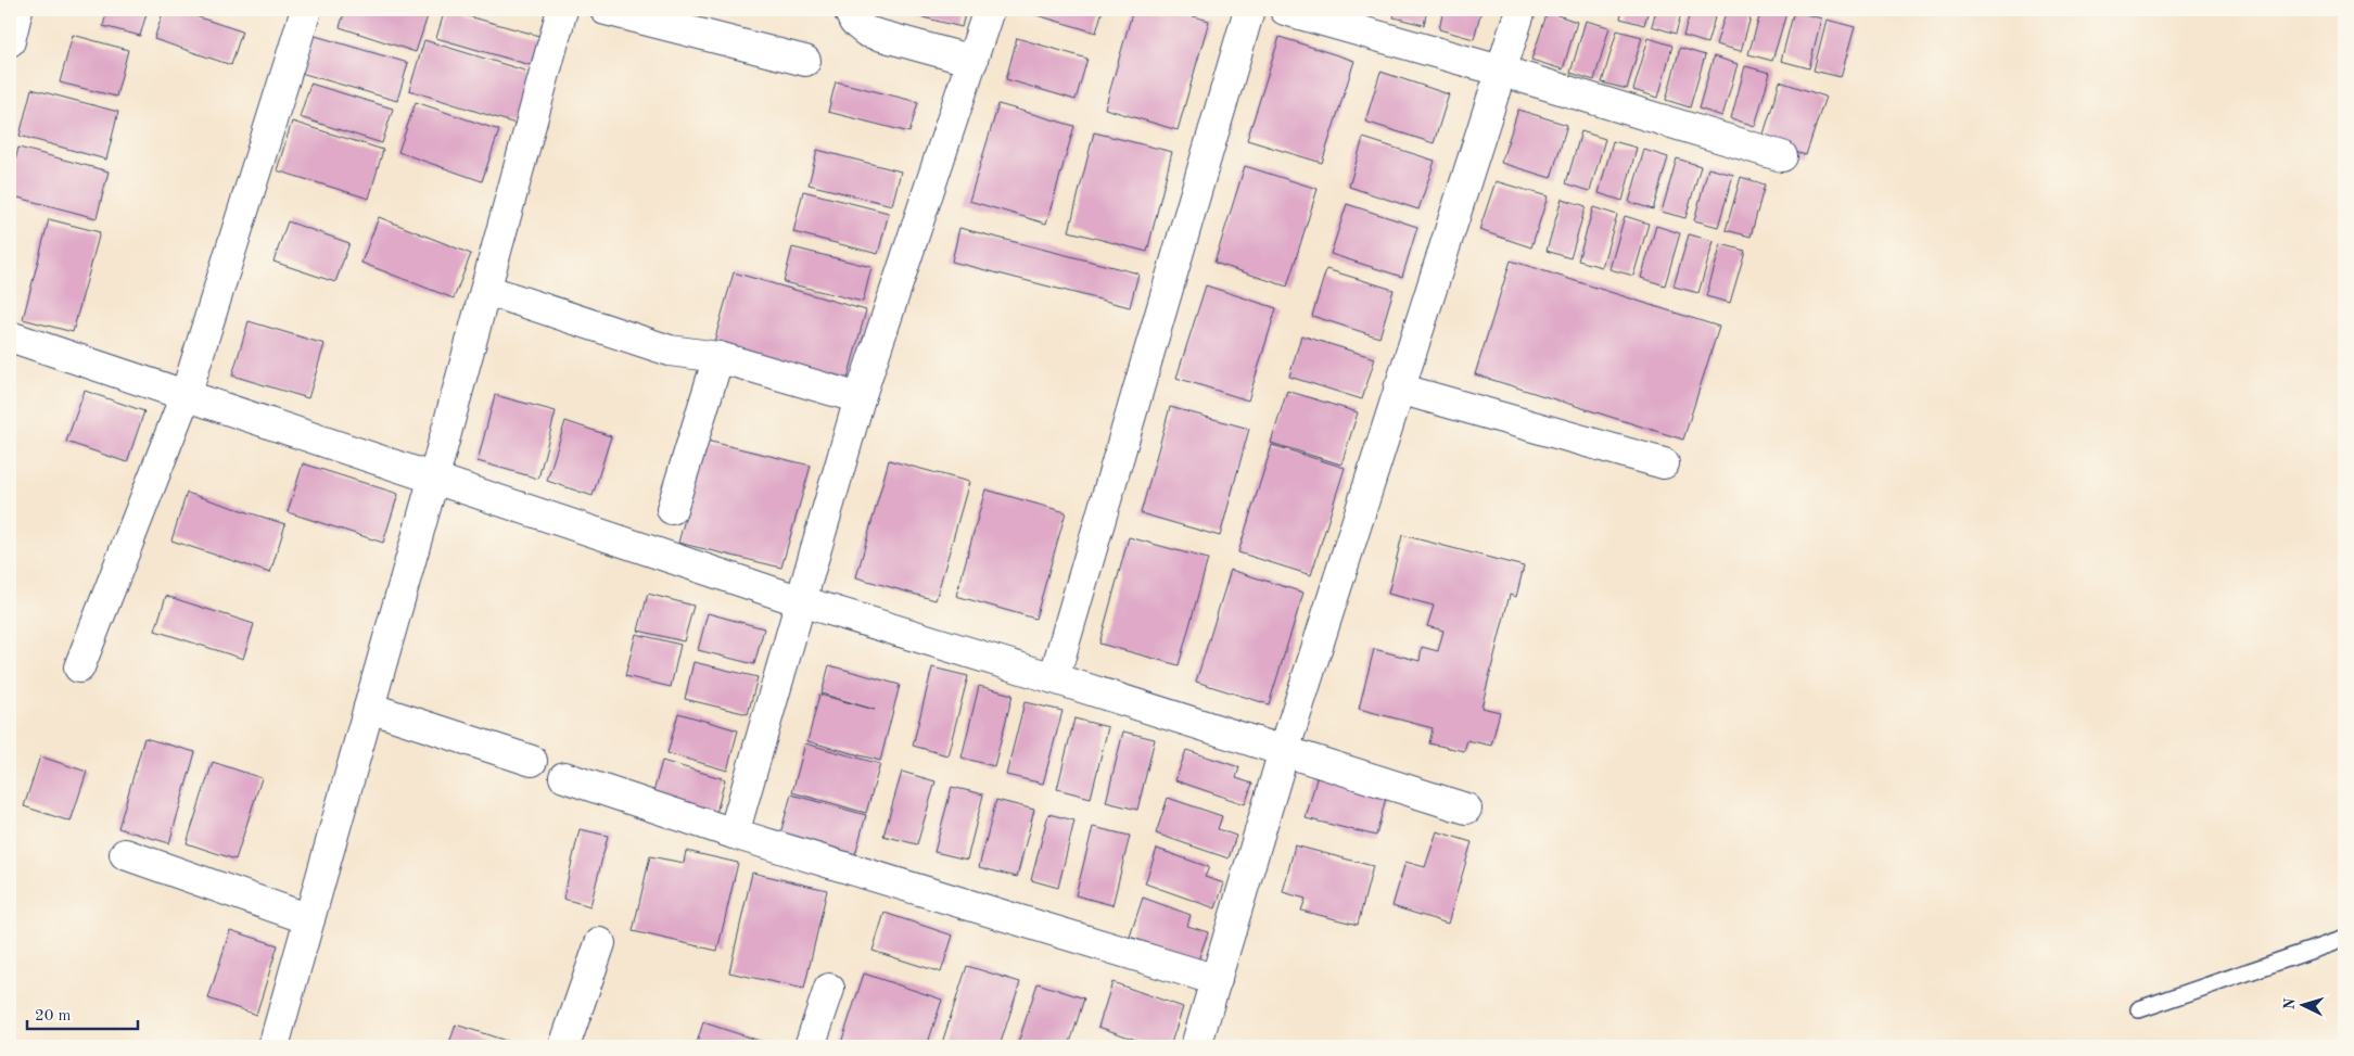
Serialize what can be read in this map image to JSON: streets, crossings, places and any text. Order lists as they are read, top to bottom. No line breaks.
{"scale_bar":"20 m","north":"left"}
